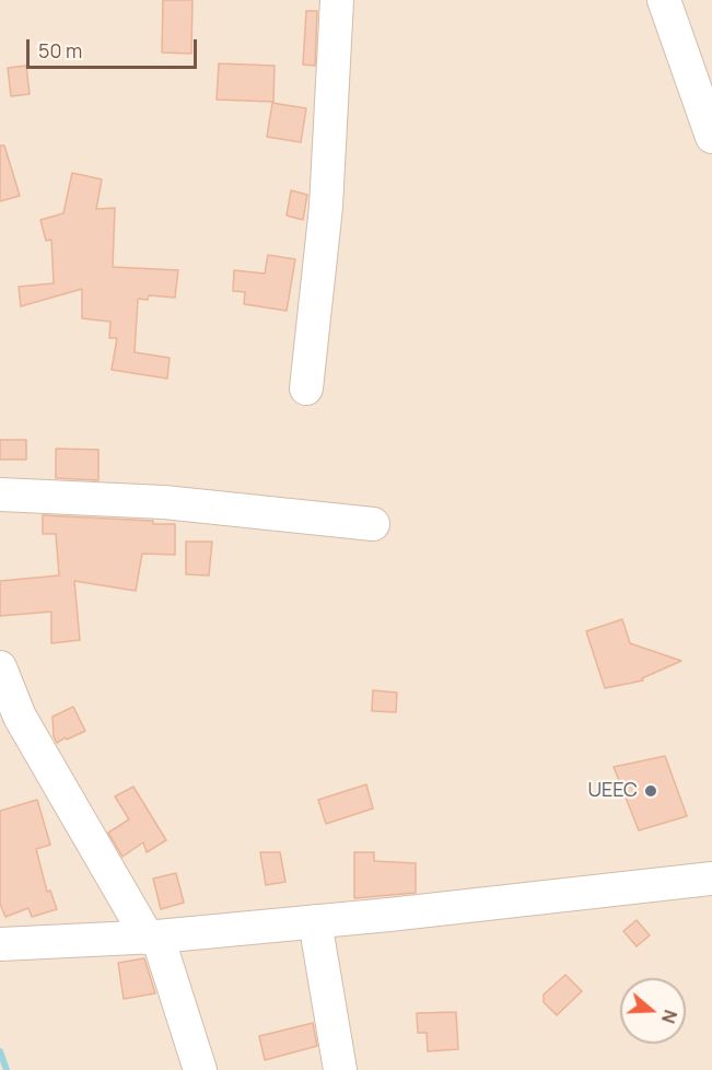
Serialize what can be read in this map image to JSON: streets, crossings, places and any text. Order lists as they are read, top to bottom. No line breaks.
{"places":["UEEC"],"scale_bar":"50 m","north":"right"}
